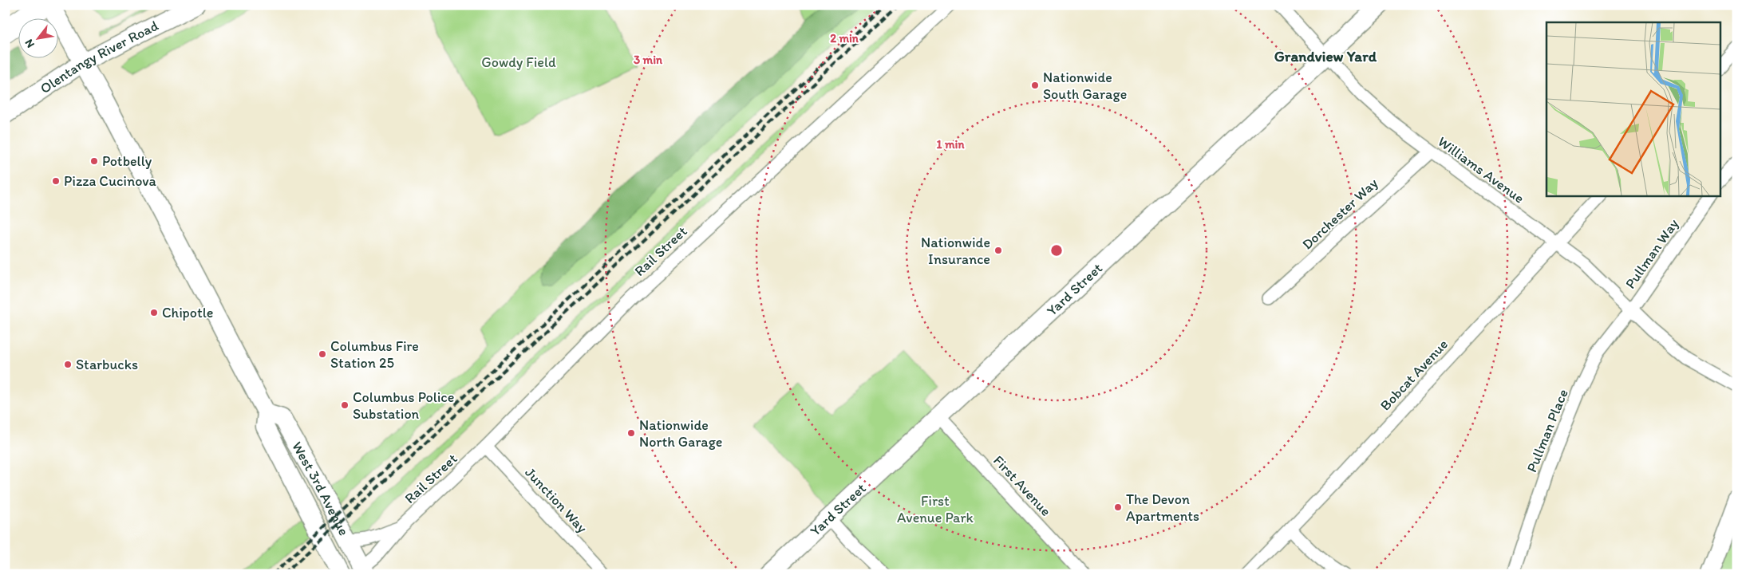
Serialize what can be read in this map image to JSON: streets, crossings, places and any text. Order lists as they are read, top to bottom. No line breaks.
{"streets":{"street":["Olentangy River Road","Williams Avenue","Dorchester Way","Rail Street","Pullman Way","Yard Street","Bobcat Avenue","Pullman Place","First Avenue","West 3rd Avenue","Junction Way"]},"crossings":[["Olentangy River Road","West 3rd Avenue"],["Williams Avenue","Dorchester Way"],["Williams Avenue","Pullman Way"],["Williams Avenue","Yard Street"],["Williams Avenue","Bobcat Avenue"],["Williams Avenue","Pullman Place"],["Rail Street","West 3rd Avenue"],["Rail Street","Junction Way"],["Pullman Way","Pullman Place"],["Yard Street","First Avenue"]],"districts":["Grandview Yard"],"parks":["Gowdy Field","First Avenue Park"],"places":["Nationwide South Garage","Potbelly","Pizza Cucinova","Nationwide Insurance","Chipotle","Columbus Fire Station 25","Starbucks","Columbus Police Substation","Nationwide North Garage","The Devon Apartments"],"north":"bottom left","rings":["2 min","3 min","1 min"]}
